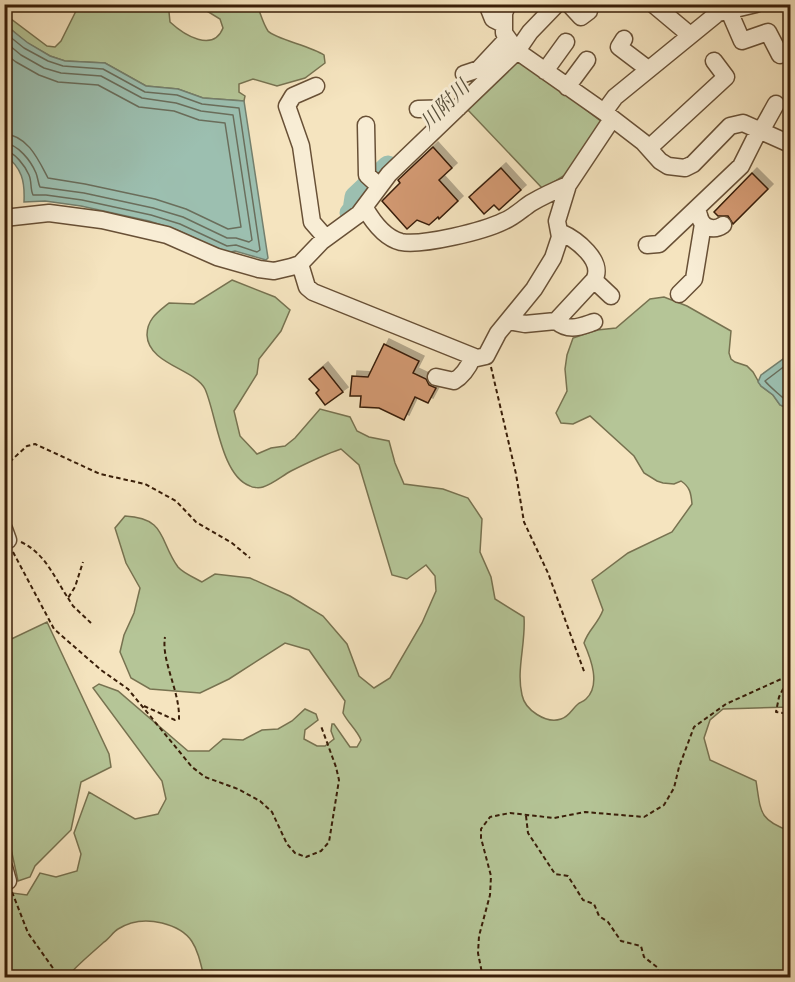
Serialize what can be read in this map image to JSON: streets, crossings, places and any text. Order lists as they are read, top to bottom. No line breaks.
{"water":["川附川"]}
